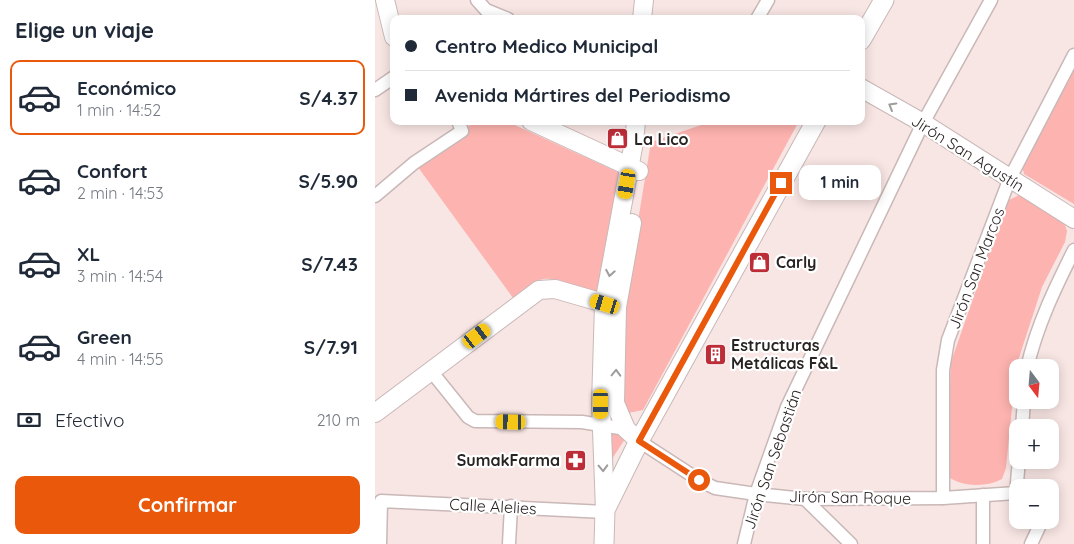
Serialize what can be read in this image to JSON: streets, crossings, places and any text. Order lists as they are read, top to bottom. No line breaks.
{"streets":{"street":["Jirón San Agustín","Jirón San Marcos","Jirón San Sebastián","Jirón San Roque","Calle Alelies"]},"crossings":[["Jirón San Agustín","Jirón San Marcos"],["Jirón San Agustín","Jirón San Sebastián"],["Jirón San Marcos","Jirón San Roque"],["Jirón San Sebastián","Jirón San Roque"]],"places":{"shop":["La Lico","Carly"],"building":["Estructuras Metálicas F&L"],"pharmacy":["SumakFarma"]},"north":"bottom","page":{"heading":"Elige un viaje","banner":["Centro Medico Municipal","Avenida Mártires del Periodismo"],"list":[{"name":"Económico","note":"1 min · 14:52","value":"S/4.37"},{"name":"Confort","note":"2 min · 14:53","value":"S/5.90"},{"name":"XL","note":"3 min · 14:54","value":"S/7.43"},{"name":"Green","note":"4 min · 14:55","value":"S/7.91"}],"bubble":"1 min","map_buttons":["+","−"],"pay":["Efectivo","210 m"],"buttons":"Confirmar"}}
